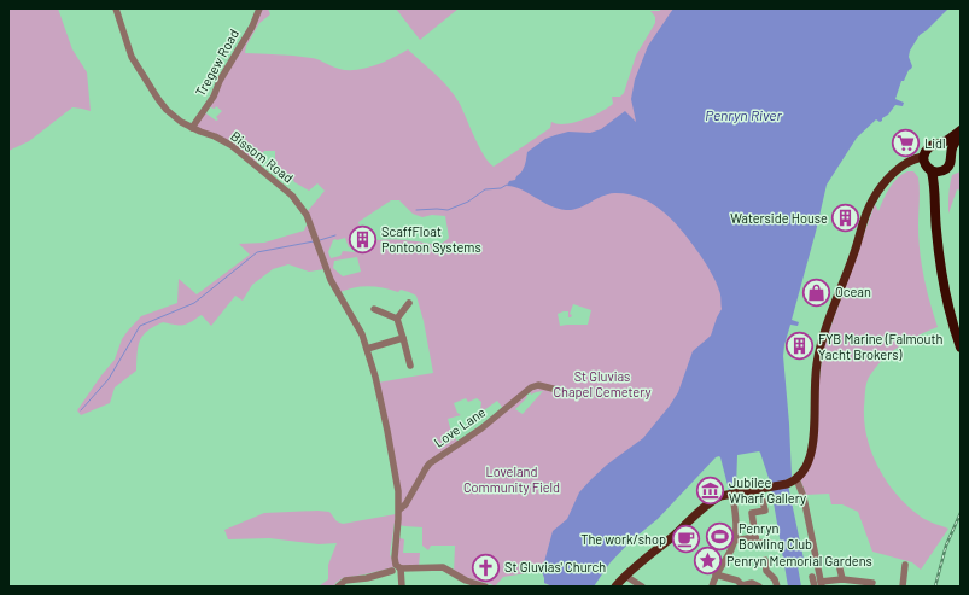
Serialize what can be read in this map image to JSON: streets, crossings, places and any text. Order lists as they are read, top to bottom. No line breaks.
{"streets":{"street":["Tregew Road","Bissom Road","Love Lane"]},"crossings":[["Tregew Road","Bissom Road"],["Bissom Road","Love Lane"]],"water":["Penryn River"],"parks":["St Gluvias Chapel Cemetery","Loveland Community Field"],"places":{"supermarket":["Lidl"],"building":["Waterside House","ScaffFloat Pontoon Systems","FYB Marine (Falmouth Yacht Brokers)"],"shop":["Ocean"],"museum":["Jubilee Wharf Gallery"],"sports":["Penryn Bowling Club"],"cafe":["The work/shop"],"place":["Penryn Memorial Gardens"],"church":["St Gluvias' Church"]}}
